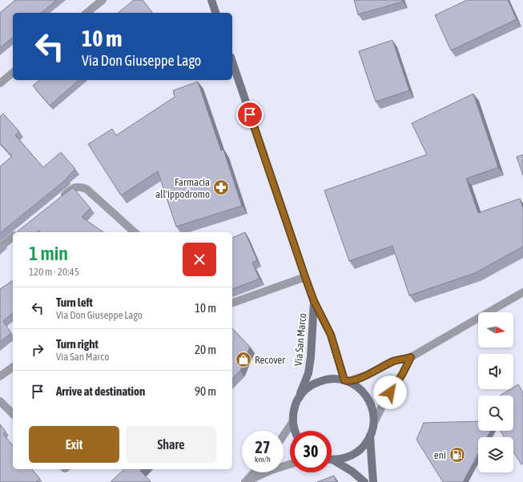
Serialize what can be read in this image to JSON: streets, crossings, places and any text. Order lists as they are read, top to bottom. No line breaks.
{"streets":{"main road":["Via San Marco"]},"places":{"pharmacy":["Farmacia all'ippodromo"],"shop":["Recover"],"fuel station":["eni"]},"north":"right","page":{"turn":["10 m","Via Don Giuseppe Lago"],"heading":["1 min","120 m · 20:45"],"list":[{"name":"Turn left","note":"Via Don Giuseppe Lago","value":"10 m"},{"name":"Turn right","note":"Via San Marco","value":"20 m"},{"name":"Arrive at destination","value":"90 m"}],"buttons":["Exit","Share"],"speed":"27 km/h","limit":"30"}}
